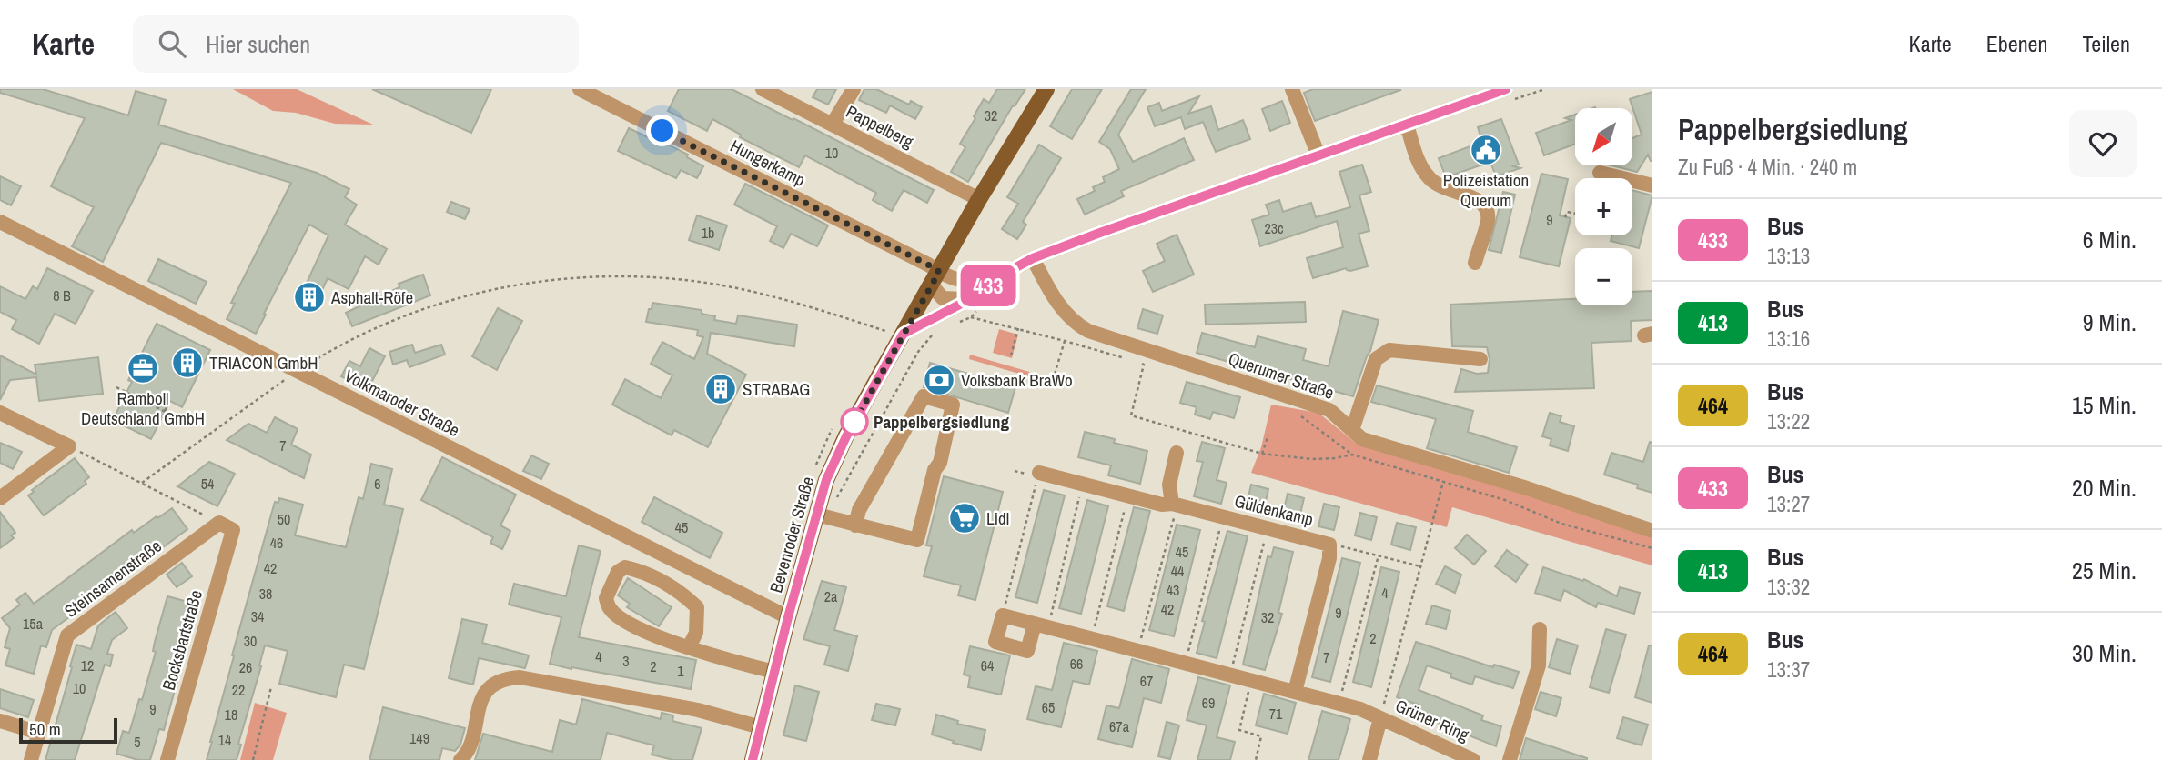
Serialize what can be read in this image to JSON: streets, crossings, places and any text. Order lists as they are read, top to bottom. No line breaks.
{"streets":{"main road":["Bevenroder Straße"],"street":["Pappelberg","Hungerkamp","Querumer Straße","Volkmaroder Straße","Güldenkamp","Steinsamenstraße","Bocksbartstraße","Grüner Ring"]},"crossings":[["Pappelberg","Bevenroder Straße"],["Hungerkamp","Bevenroder Straße"],["Volkmaroder Straße","Bevenroder Straße"],["Steinsamenstraße","Bocksbartstraße"]],"places":{"public building":["Polizeistation Querum"],"building":["Asphalt-Röfe","TRIACON GmbH","STRABAG"],"office":["Ramboll Deutschland GmbH"],"bank":["Volksbank BraWo"],"other":["Pappelbergsiedlung"],"supermarket":["Lidl"]},"lines":["bus line 433"],"house_numbers":["32","10","9","23c","1b","8 B","7","54","6","50","45","46","45","42","44","43","4","38","2a","42","9","34","32","15a","2","30","4","7","3","66","12","64","2","26","1","67","10","22","69","65","9","71","18","67a","149","14","5"],"scale_bar":"50 m","north":"bottom left","page":{"header":"Karte","search":"Hier suchen","nav":["Karte","Ebenen","Teilen"],"on_map":"433","heading":["Pappelbergsiedlung","Zu Fuß · 4 Min. · 240 m"],"map_buttons":["+","−"],"list":[{"mark":"433","name":"Bus","note":"13:13","value":"6 Min."},{"mark":"413","name":"Bus","note":"13:16","value":"9 Min."},{"mark":"464","name":"Bus","note":"13:22","value":"15 Min."},{"mark":"433","name":"Bus","note":"13:27","value":"20 Min."},{"mark":"413","name":"Bus","note":"13:32","value":"25 Min."},{"mark":"464","name":"Bus","note":"13:37","value":"30 Min."}],"scale":"50 m"}}
